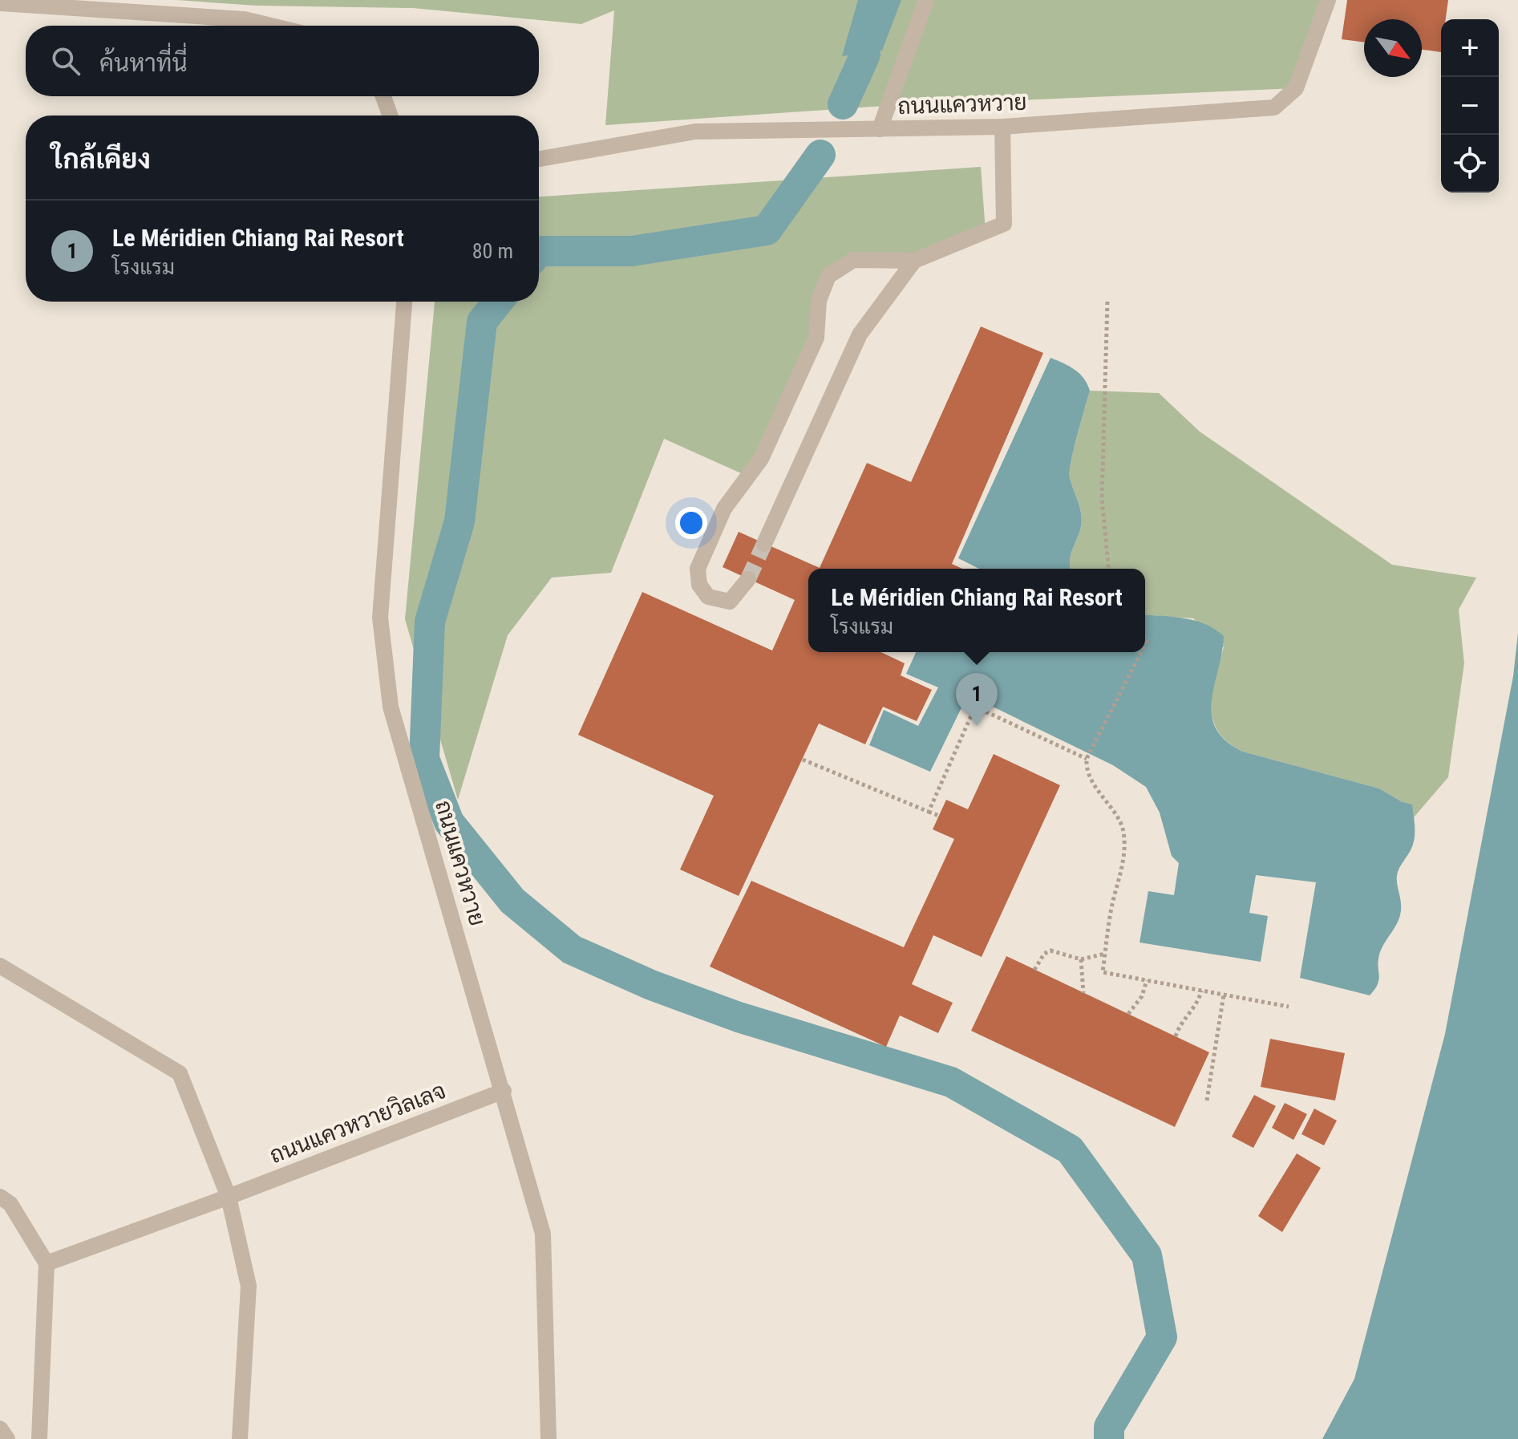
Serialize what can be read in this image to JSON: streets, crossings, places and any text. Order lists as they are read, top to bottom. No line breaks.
{"streets":{"street":["ถนนแควหวาย","ถนนแควหวายวิลเลจ"]},"crossings":[["ถนนแควหวาย","ถนนแควหวายวิลเลจ"]],"north":"bottom right","page":{"map_buttons":["+","−"],"search":"ค้นหาที่นี่","heading":"ใกล้เคียง","list":[{"mark":"1","name":"Le Méridien Chiang Rai Resort","note":"โรงแรม","value":"80 m"}],"popup":["Le Méridien Chiang Rai Resort","โรงแรม"],"pins":"1"}}
